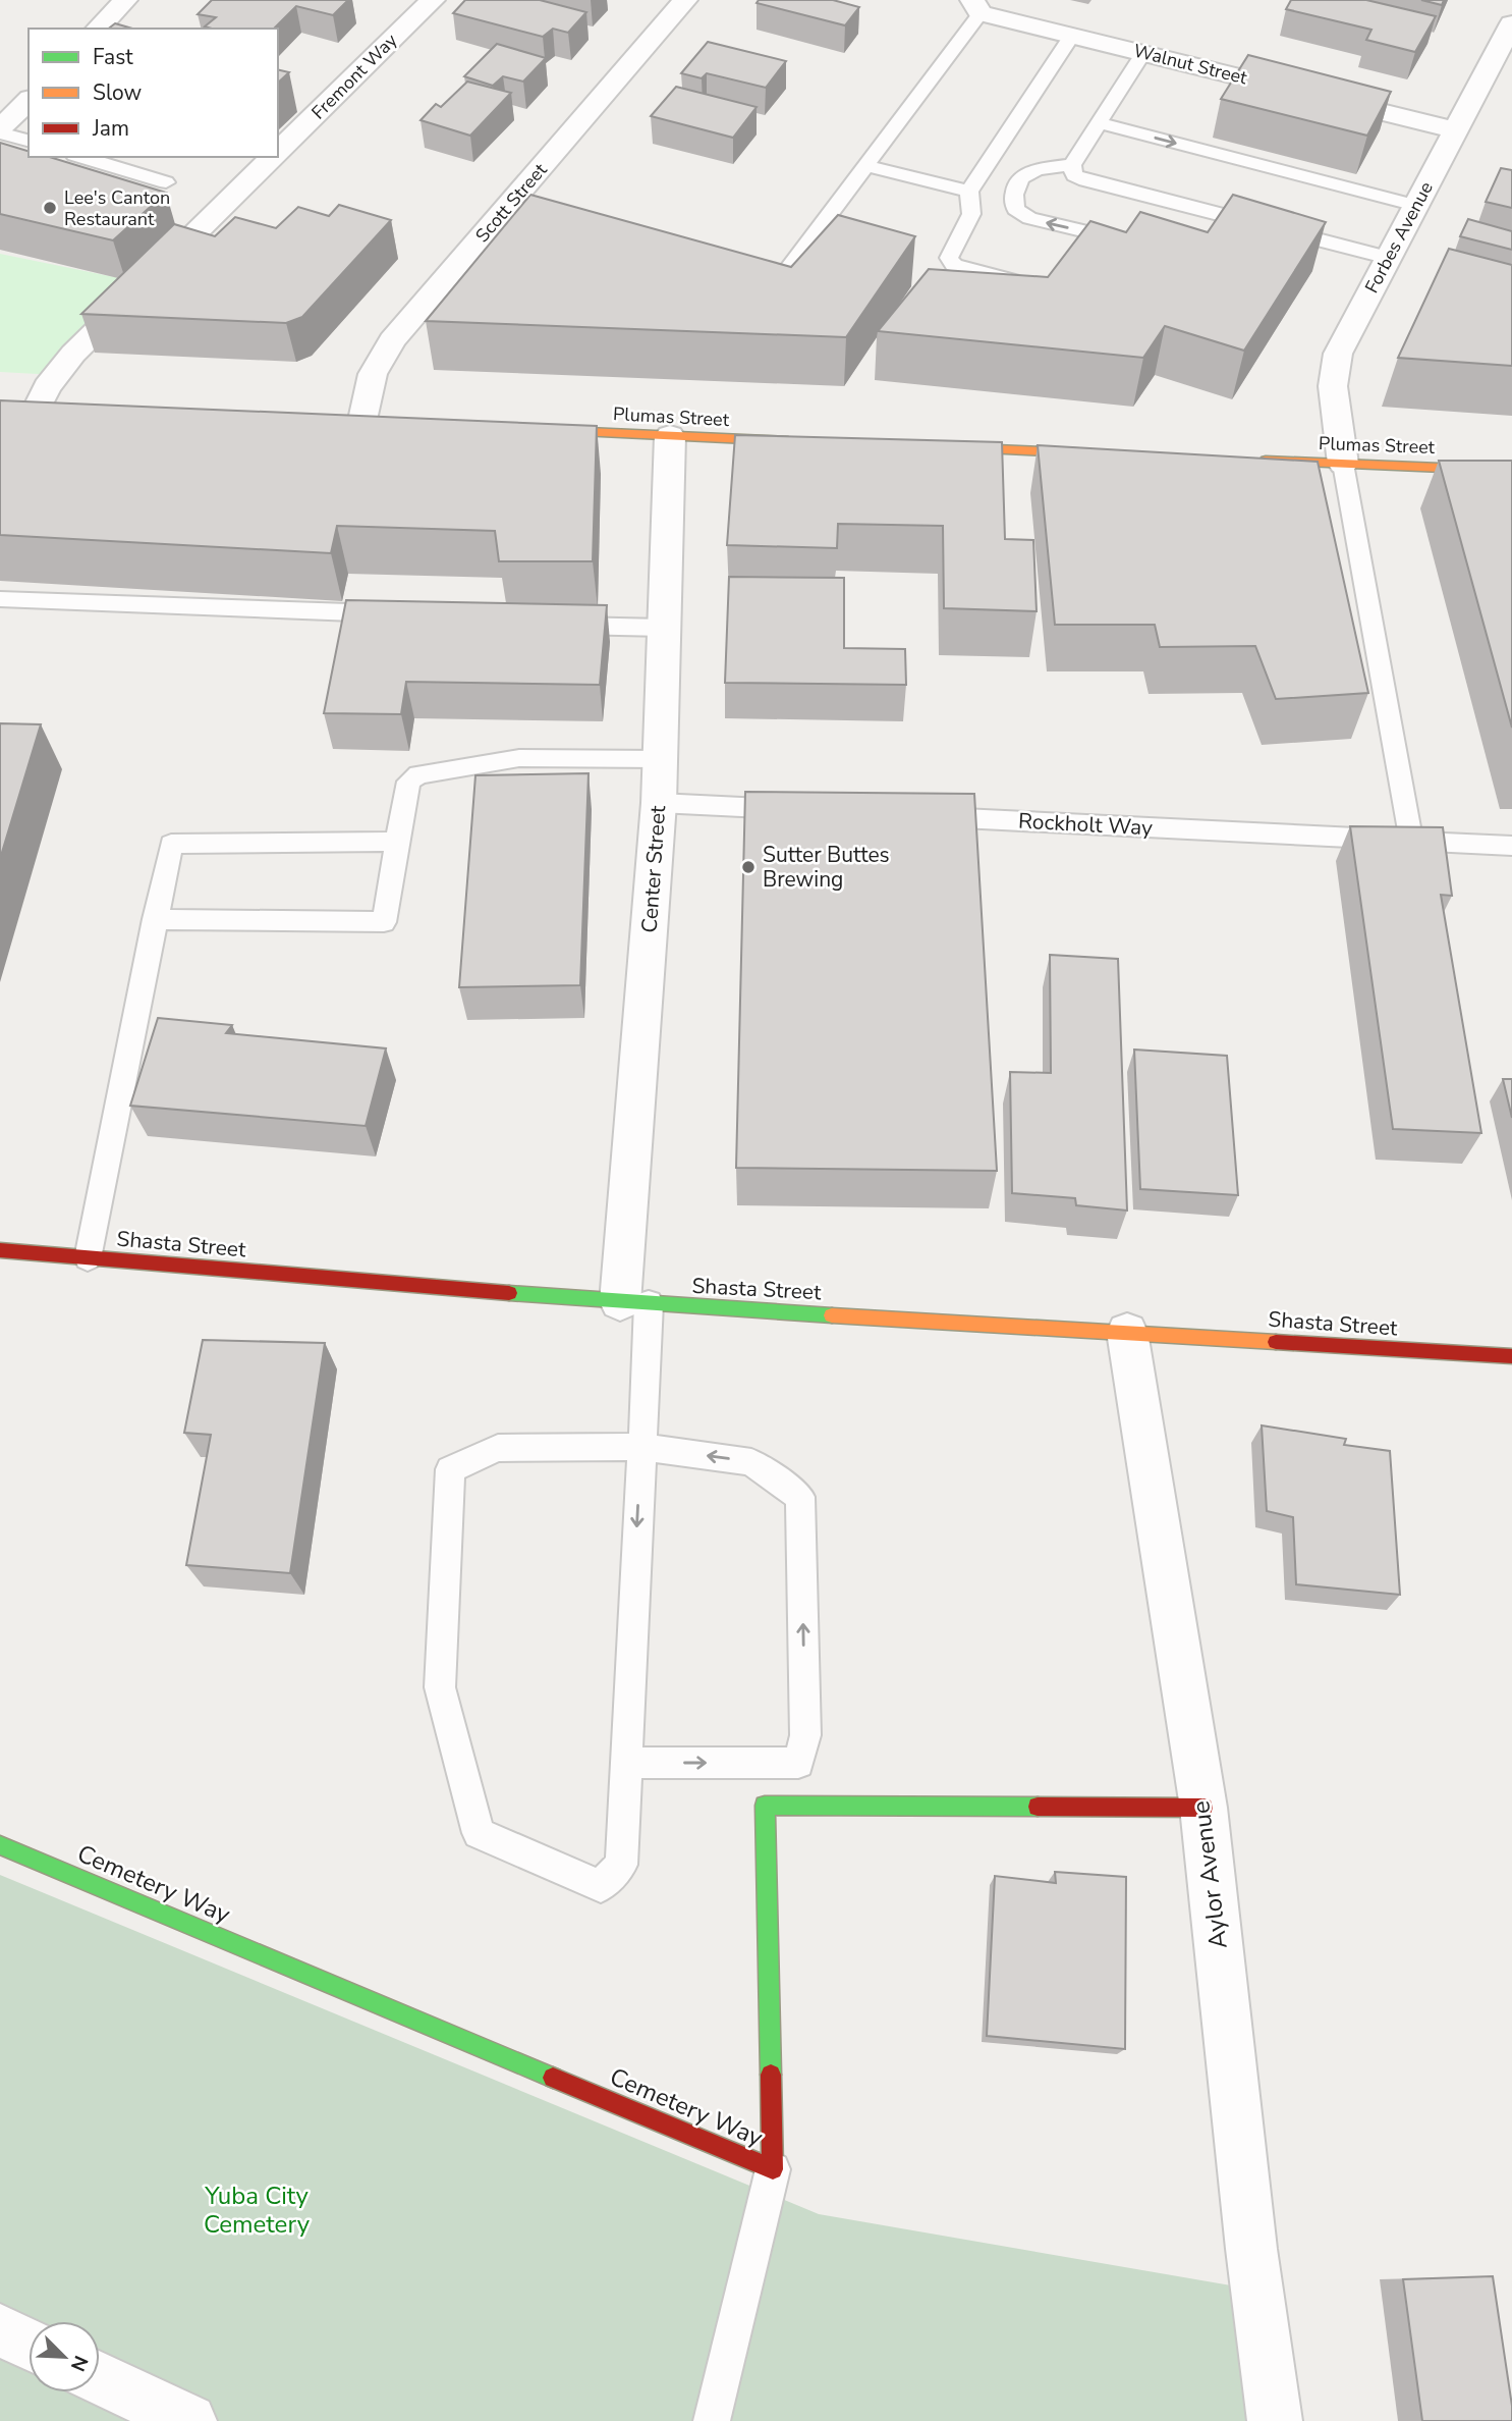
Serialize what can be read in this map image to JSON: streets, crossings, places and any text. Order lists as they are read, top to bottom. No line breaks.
{"streets":{"street":["Walnut Street","Fremont Way","Scott Street","Forbes Avenue","Plumas Street","Center Street","Shasta Street","Aylor Avenue","Cemetery Way"],"lane":["Rockholt Way"]},"crossings":[["Walnut Street","Forbes Avenue"],["Forbes Avenue","Plumas Street"],["Plumas Street","Center Street"],["Center Street","Shasta Street"],["Shasta Street","Aylor Avenue"],["Aylor Avenue","Cemetery Way"]],"parks":["Yuba City Cemetery"],"places":["Lee's Canton Restaurant","Sutter Buttes Brewing"],"legend":["Fast","Slow","Jam"],"north":"bottom right"}
